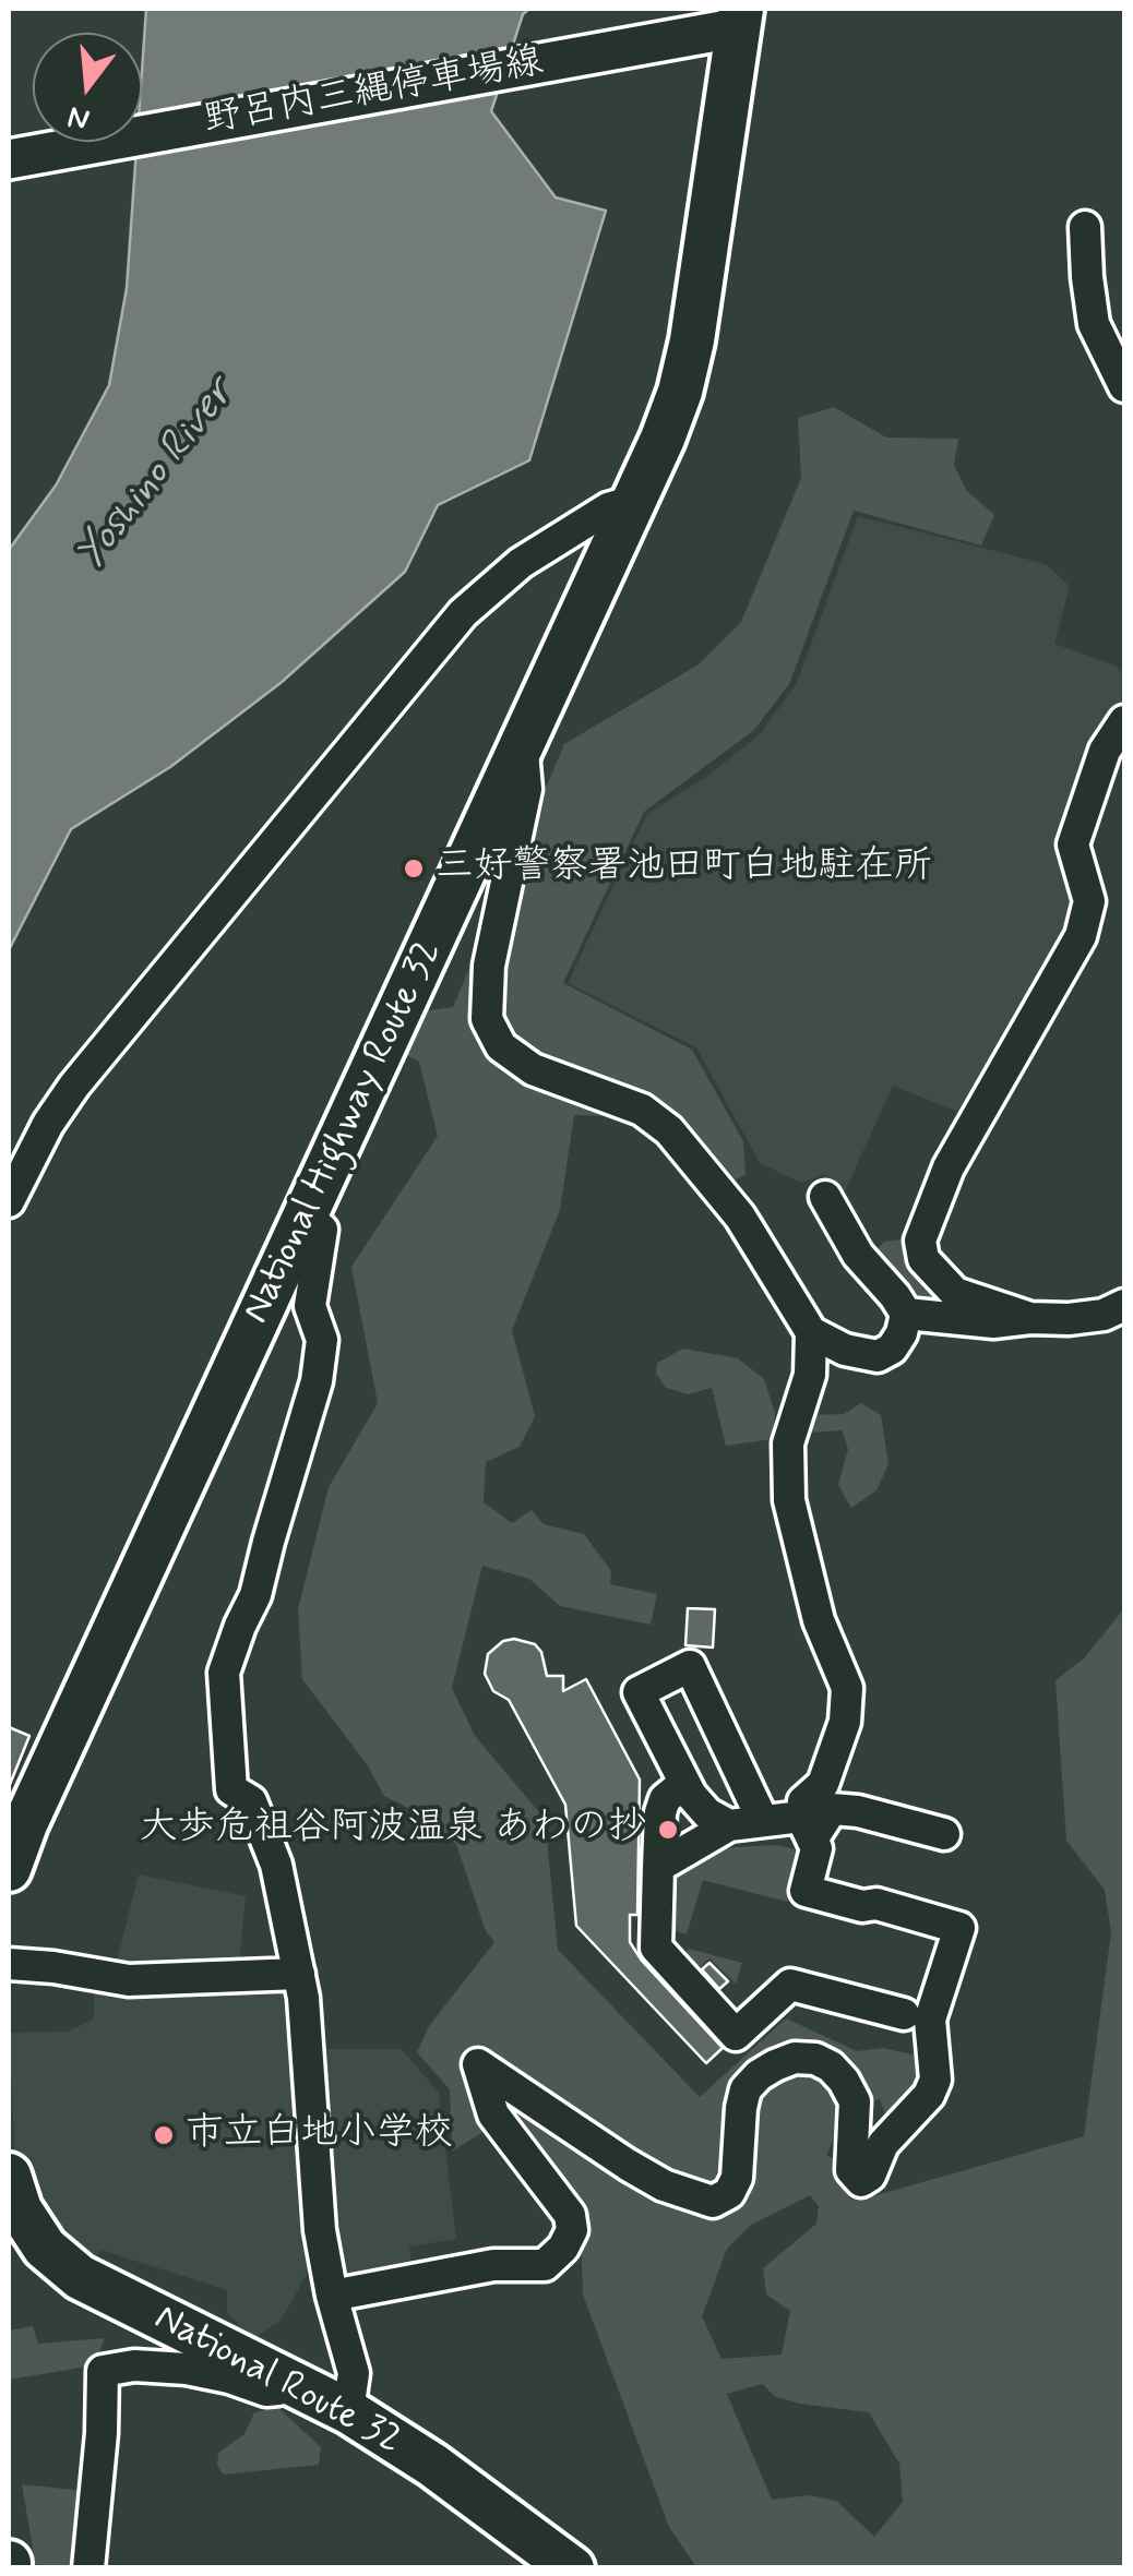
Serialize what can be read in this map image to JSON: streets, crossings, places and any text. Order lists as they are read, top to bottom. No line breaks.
{"streets":{"highway":["National Highway Route 32","National Route 32"],"main road":["野呂内三縄停車場線"]},"crossings":[["野呂内三縄停車場線","National Highway Route 32"]],"water":["Yoshino River"],"places":["三好警察署池田町白地駐在所","大歩危祖谷阿波温泉 あわの抄","市立白地小学校"],"north":"bottom"}
